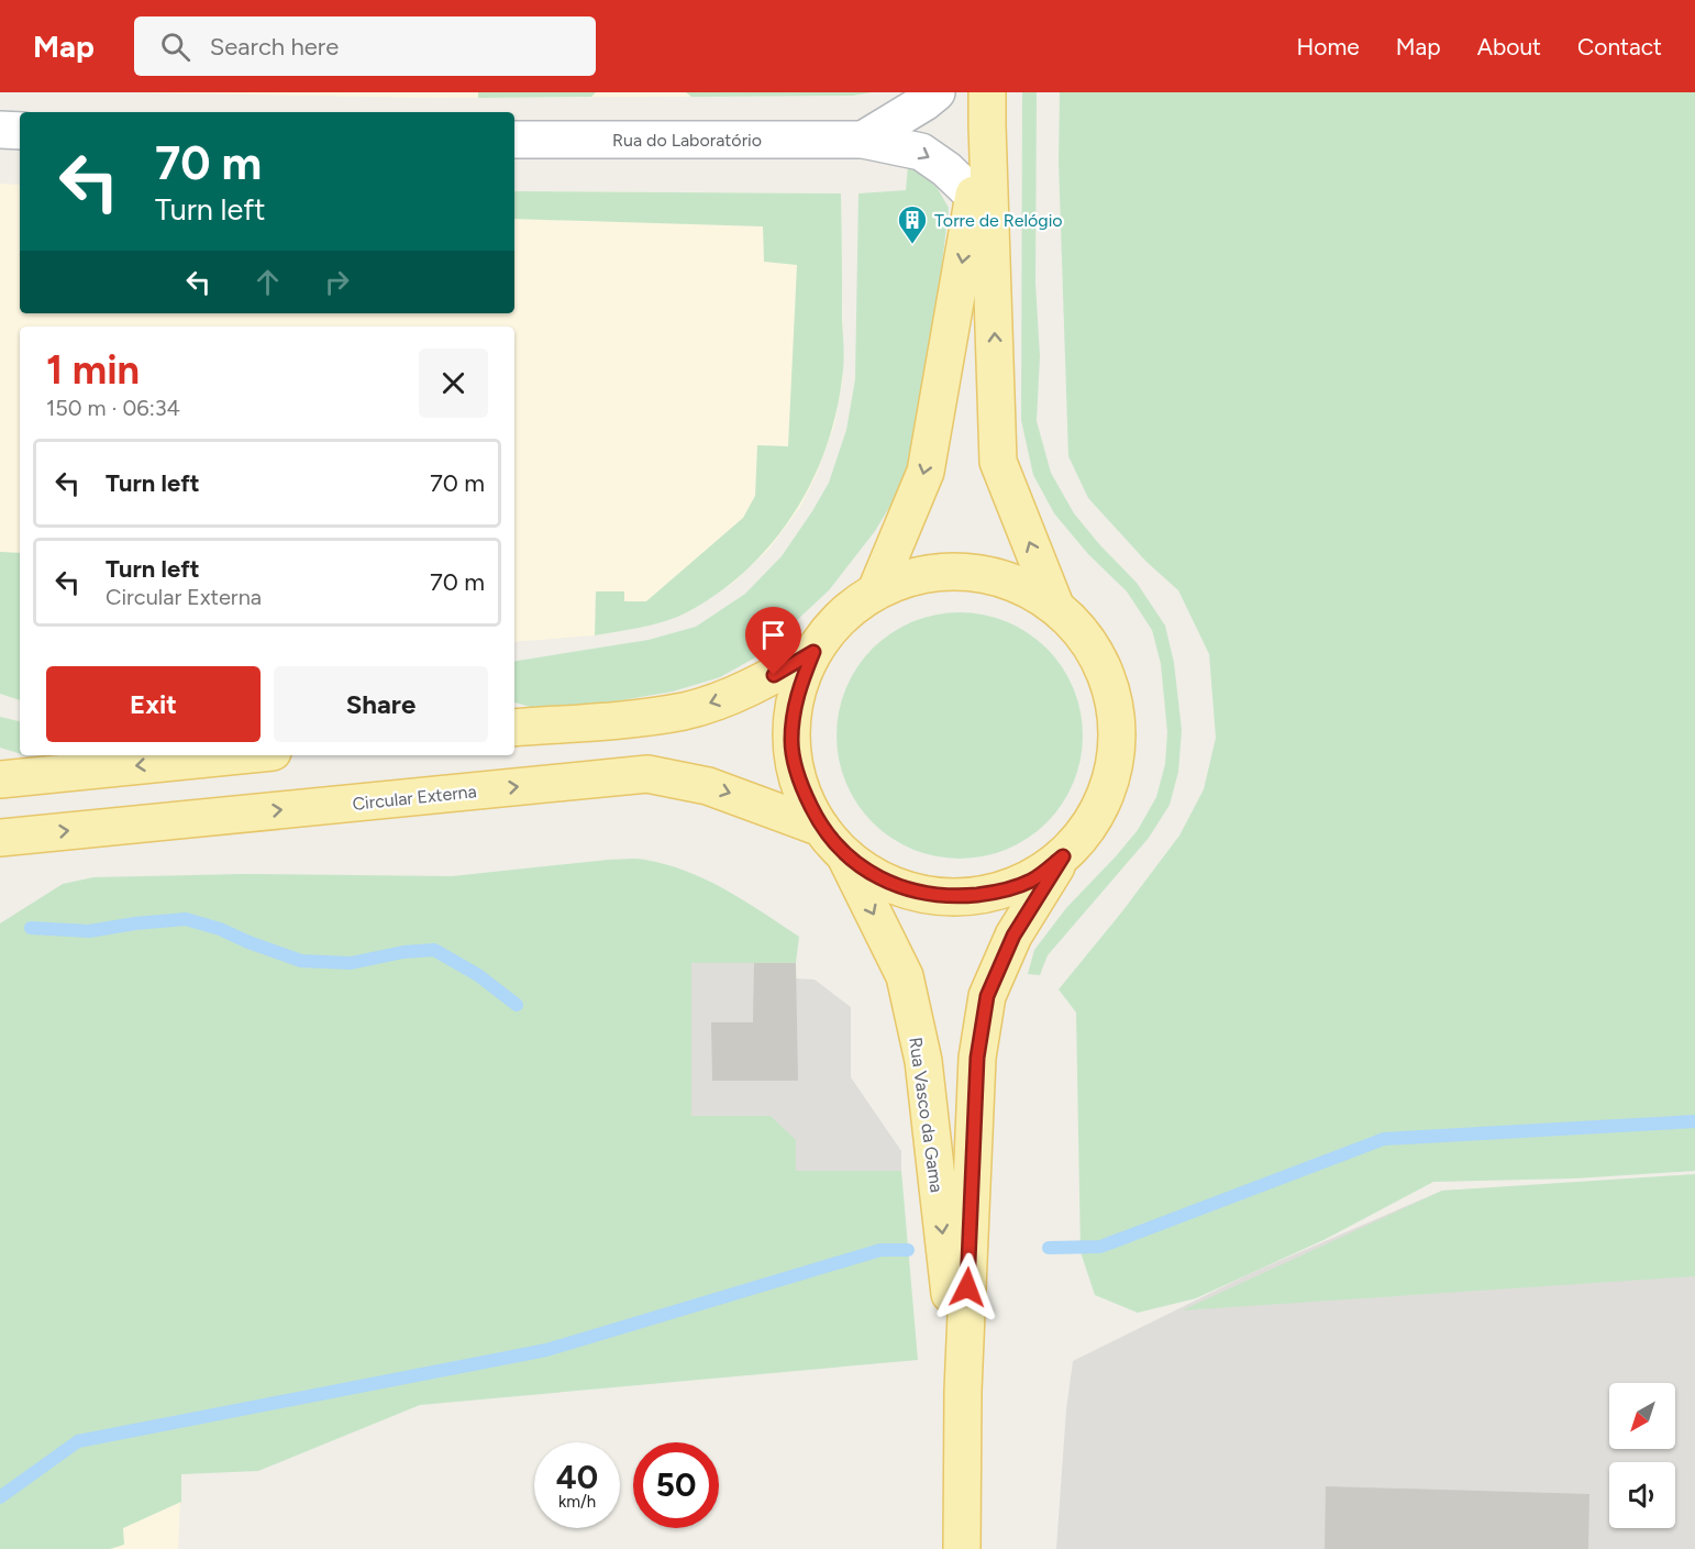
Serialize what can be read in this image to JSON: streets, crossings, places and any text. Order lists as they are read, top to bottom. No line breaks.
{"streets":{"main road":["Circular Externa","Rua Vasco da Gama"],"street":["Rua do Laboratório"]},"crossings":[["Circular Externa","Rua Vasco da Gama"]],"one_way":["Rua Vasco da Gama"],"places":{"building":["Torre de Relógio"]},"north":"bottom left","page":{"header":"Map","search":"Search here","nav":["Home","Map","About","Contact"],"turn":["70 m","Turn left"],"heading":["1 min","150 m · 06:34"],"list":[{"name":"Turn left","value":"70 m"},{"name":"Turn left","note":"Circular Externa","value":"70 m"}],"buttons":["Exit","Share"],"speed":"40 km/h","limit":"50"}}
